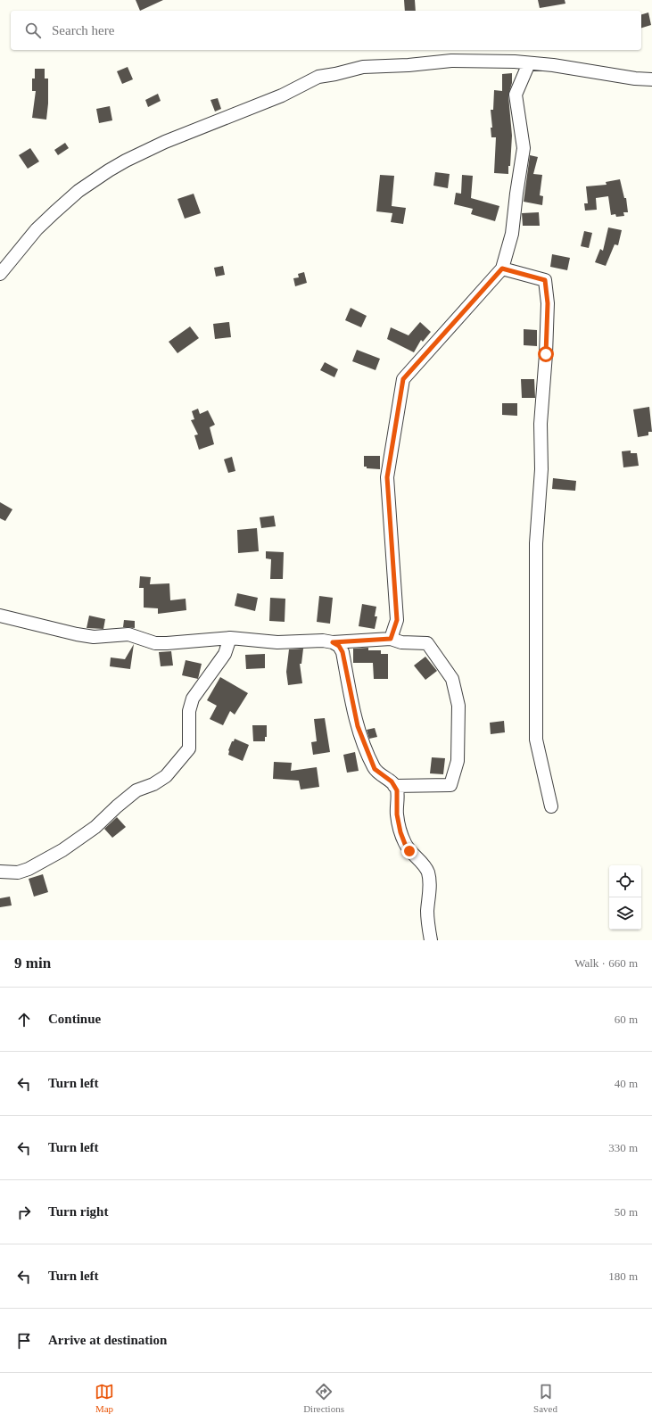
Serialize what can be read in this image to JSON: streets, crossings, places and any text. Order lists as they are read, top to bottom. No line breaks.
{"page":{"search":"Search here","heading":["9 min","Walk · 660 m"],"list":[["Continue","60 m"],["Turn left","40 m"],["Turn left","330 m"],["Turn right","50 m"],["Turn left","180 m"],"Arrive at destination"],"nav":["Map","Directions","Saved"]}}
